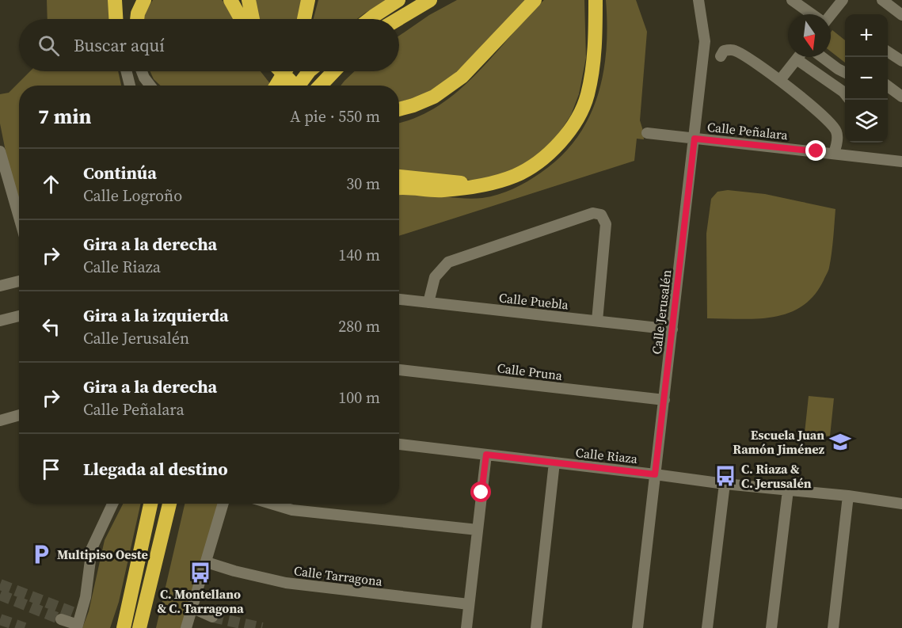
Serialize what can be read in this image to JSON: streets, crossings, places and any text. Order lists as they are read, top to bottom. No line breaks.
{"streets":{"street":["Calle Peñalara","Calle Puebla","Calle Jerusalén","Calle Pruna","Calle Riaza","Calle Tarragona"]},"crossings":[["Calle Peñalara","Calle Jerusalén"],["Calle Puebla","Calle Jerusalén"],["Calle Jerusalén","Calle Pruna"],["Calle Jerusalén","Calle Riaza"]],"places":{"school or university":["Escuela Juan Ramón Jiménez"],"bus stop":["C. Riaza & C. Jerusalén","C. Montellano & C. Tarragona"],"parking":["Multipiso Oeste"]},"north":"bottom","page":{"map_buttons":["+","−"],"search":"Buscar aquí","heading":["7 min","A pie · 550 m"],"list":[["Continúa","Calle Logroño","30 m"],["Gira a la derecha","Calle Riaza","140 m"],["Gira a la izquierda","Calle Jerusalén","280 m"],["Gira a la derecha","Calle Peñalara","100 m"],"Llegada al destino"]}}
